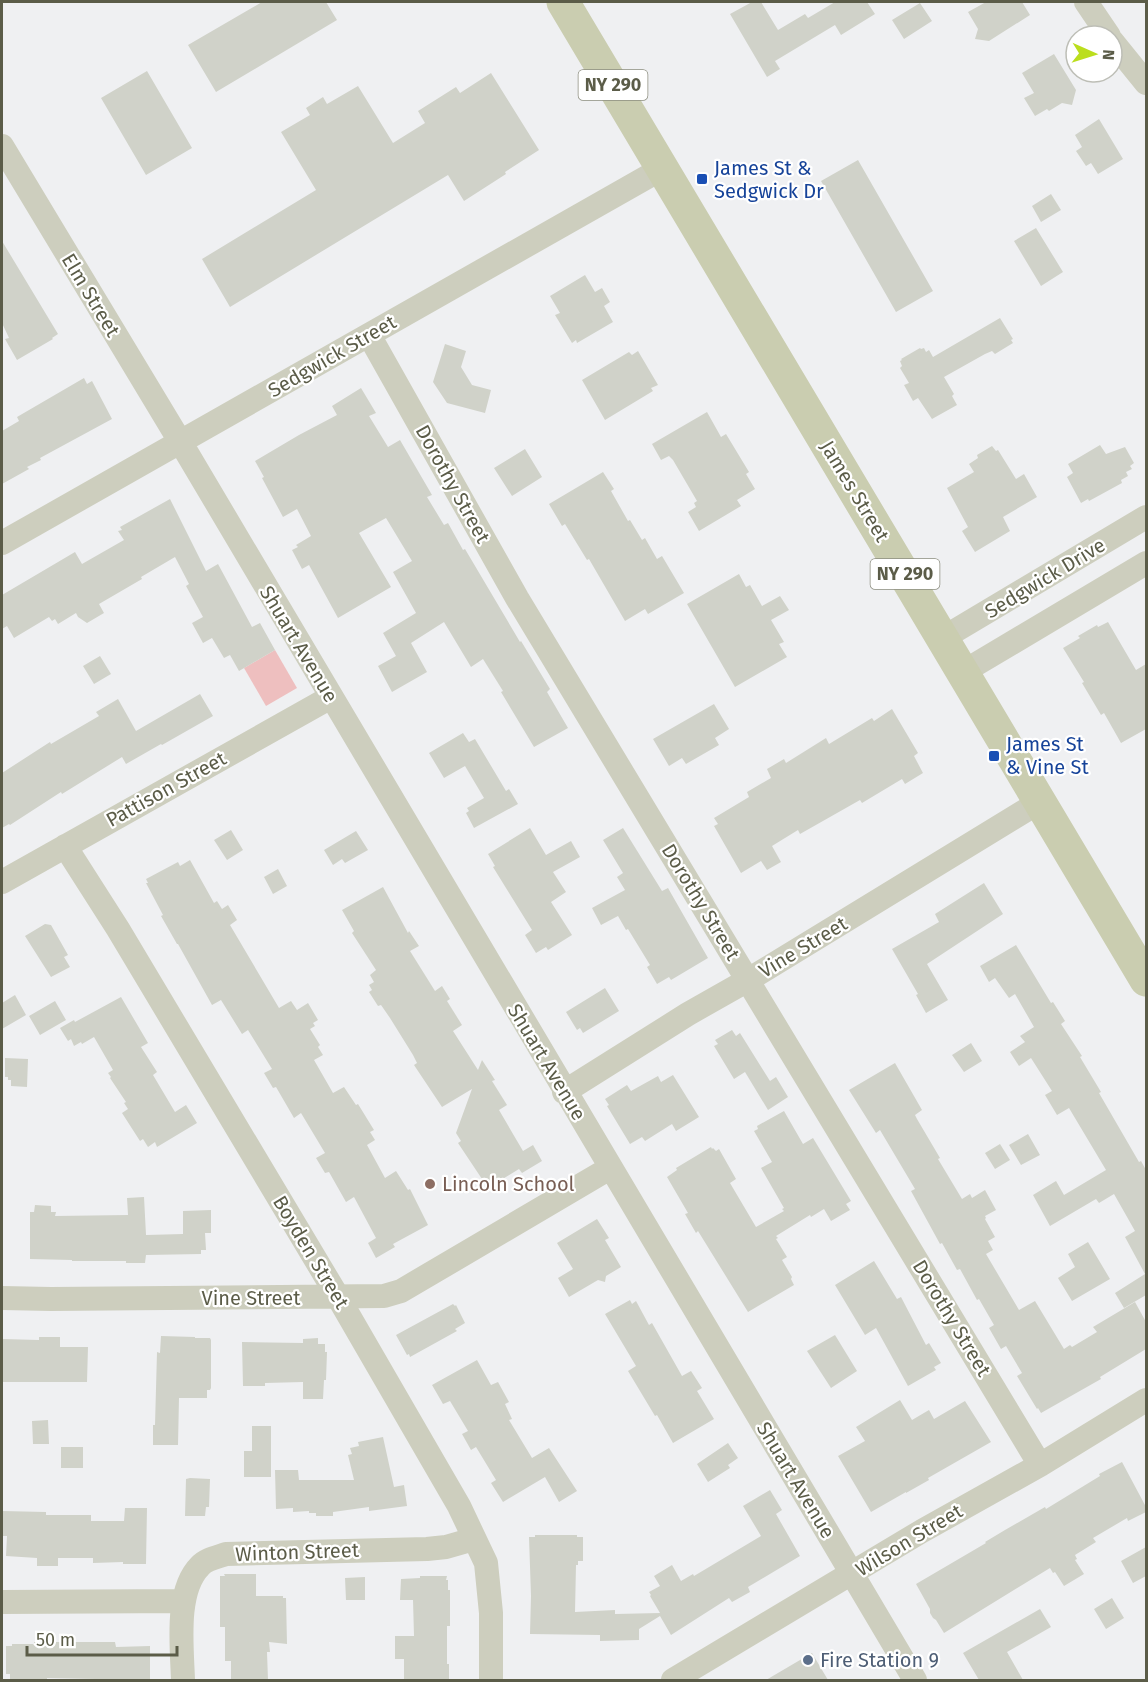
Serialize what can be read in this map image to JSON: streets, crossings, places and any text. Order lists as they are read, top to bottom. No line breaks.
{"streets":{"main road":["NY 290","James Street"],"street":["Elm Street","Sedgwick Street","Dorothy Street","Sedgwick Drive","Shuart Avenue","Pattison Street","Vine Street","Boyden Street","Wilson Street","Winton Street"]},"crossings":[["Elm Street","Sedgwick Street"],["Elm Street","Shuart Avenue"],["Sedgwick Street","Dorothy Street"],["Sedgwick Street","James Street"],["Sedgwick Street","Shuart Avenue"],["Dorothy Street","Vine Street"],["Dorothy Street","Wilson Street"],["James Street","Sedgwick Drive"],["James Street","Vine Street"],["Shuart Avenue","Pattison Street"],["Shuart Avenue","Vine Street"],["Shuart Avenue","Wilson Street"],["Pattison Street","Boyden Street"],["Vine Street","Boyden Street"],["Boyden Street","Winton Street"]],"places":{"transit":["James St & Sedgwick Dr","James St & Vine St"],"other":["Lincoln School","Fire Station 9"]},"scale_bar":"50 m","north":"right"}
